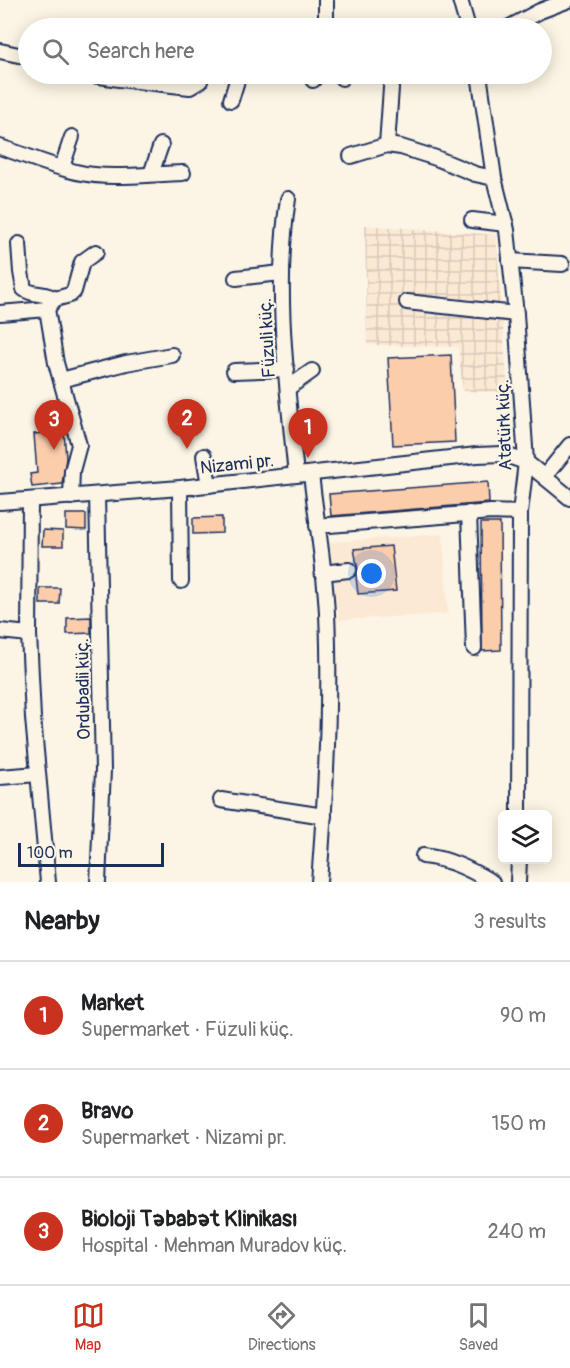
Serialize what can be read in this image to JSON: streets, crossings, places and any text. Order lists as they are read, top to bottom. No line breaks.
{"streets":{"street":["Füzuli küç.","Atatürk küç.","Nizami pr.","Ordubadii küç."]},"crossings":[["Füzuli küç.","Nizami pr."],["Atatürk küç.","Nizami pr."],["Nizami pr.","Ordubadii küç."]],"scale_bar":"100 m","page":{"search":"Search here","pins":["2","3","1"],"scale":"100 m","heading":["Nearby","3 results"],"list":[{"mark":"1","name":"Market","note":"Supermarket · Füzuli küç.","value":"90 m"},{"mark":"2","name":"Bravo","note":"Supermarket · Nizami pr.","value":"150 m"},{"mark":"3","name":"Bioloji Təbabət Klinikası","note":"Hospital · Mehman Muradov küç.","value":"240 m"}],"nav":["Map","Directions","Saved"]}}
